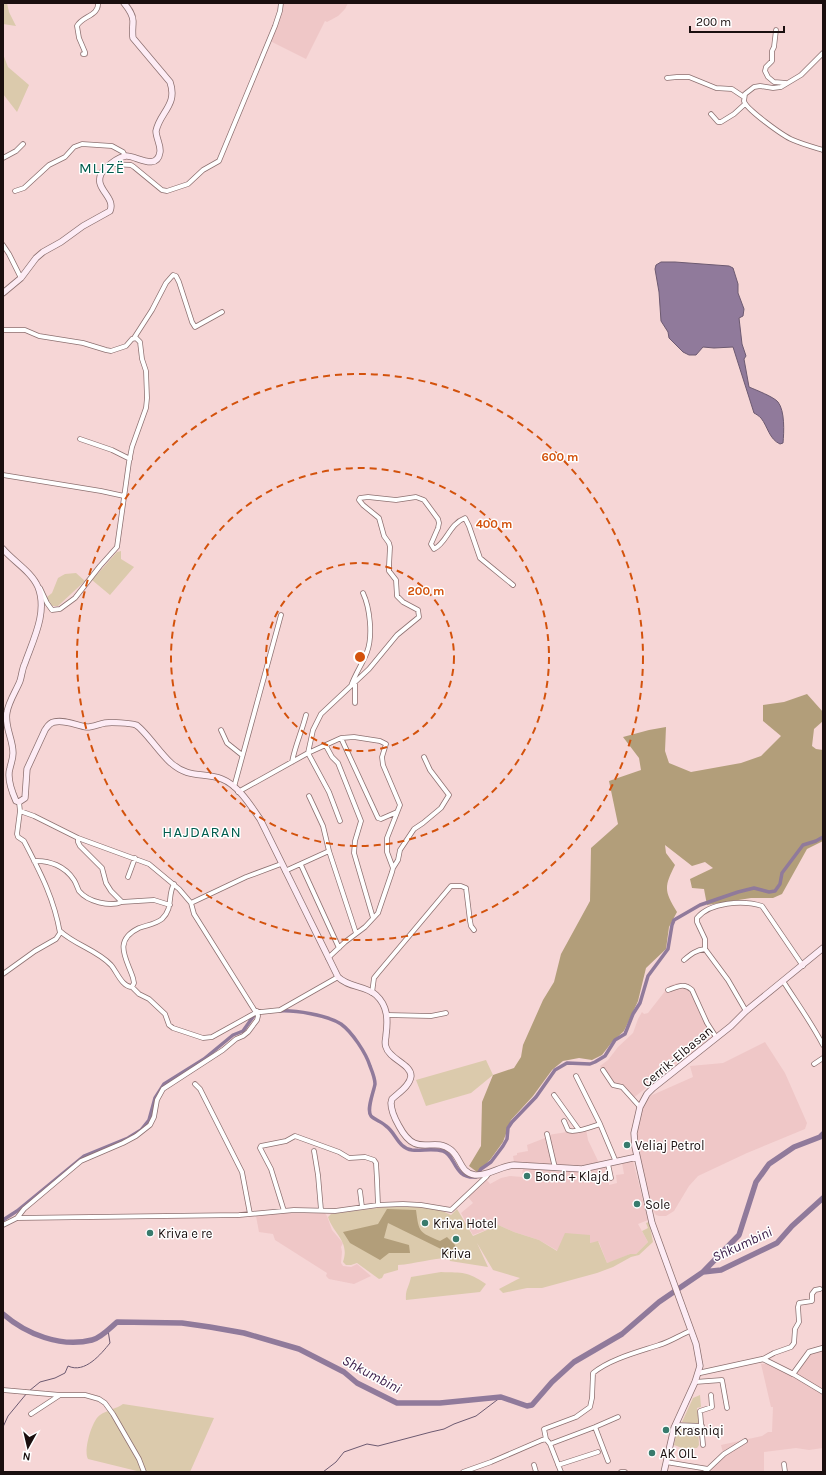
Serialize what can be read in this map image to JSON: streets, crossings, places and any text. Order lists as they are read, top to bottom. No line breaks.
{"streets":{"main road":["Cerrik-Elbasan"]},"districts":["MLIZË","HAJDARAN"],"water":["Shkumbini"],"places":["Veliaj Petrol","Bond + Klajd","Sole","Kriva Hotel","Kriva e re","Kriva","Krasniqi","AK OIL"],"scale_bar":"200 m","north":"bottom","rings":["600 m","400 m","200 m"]}
